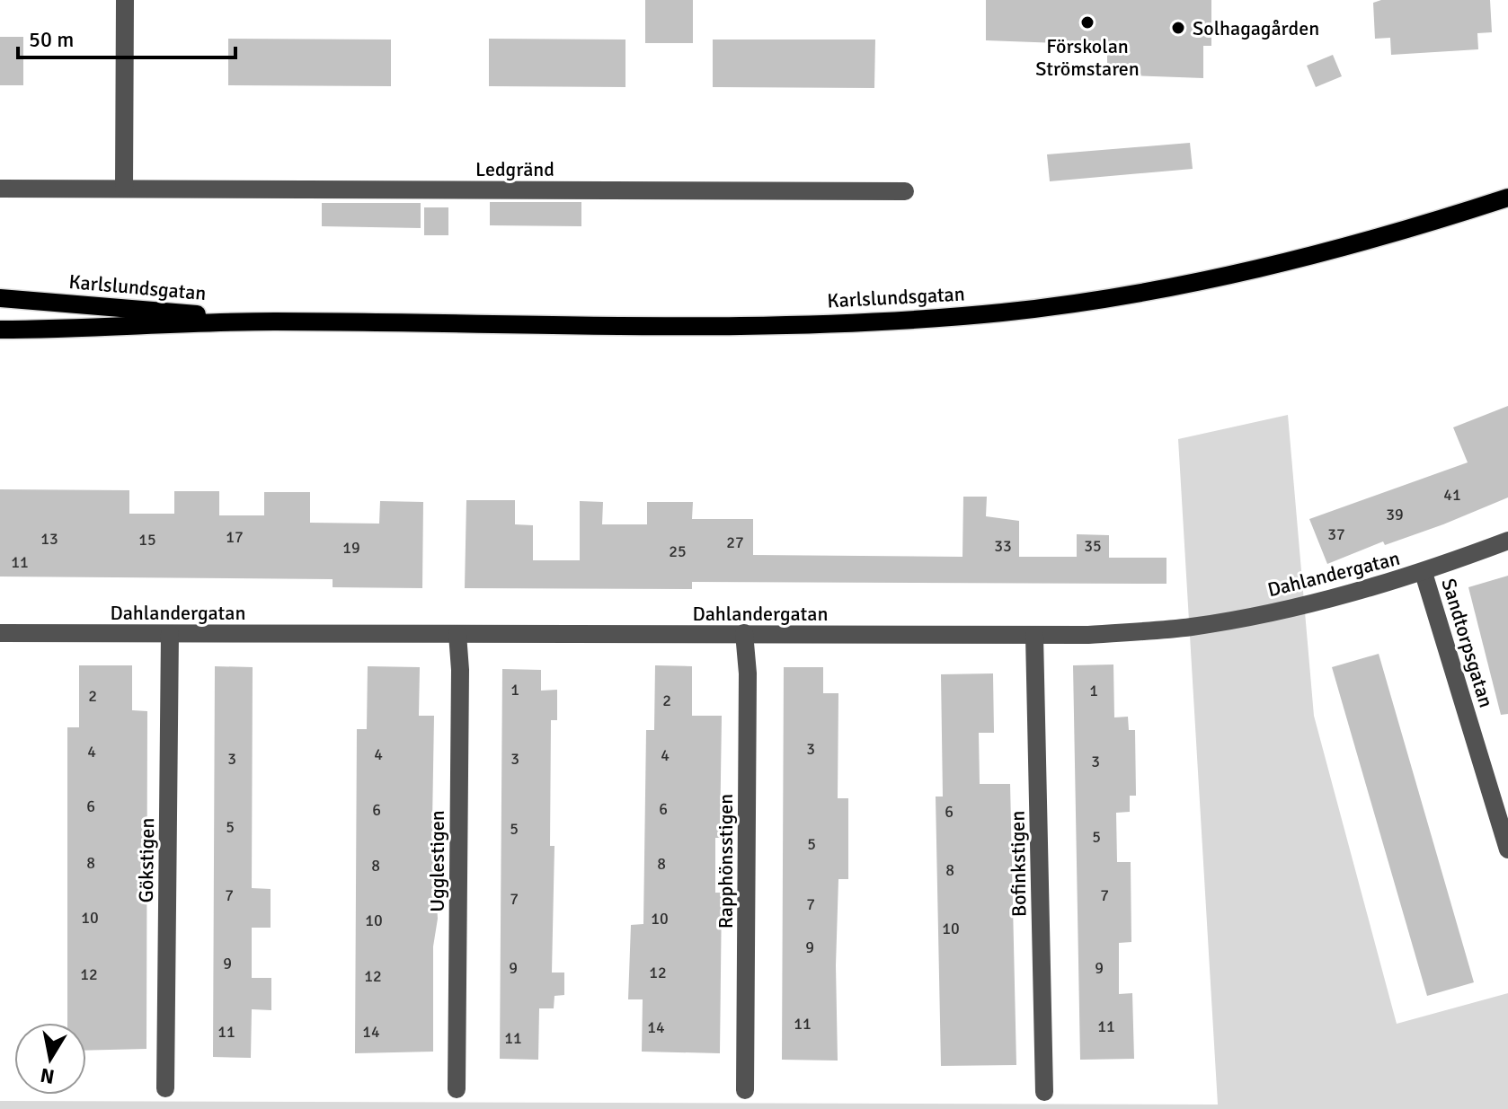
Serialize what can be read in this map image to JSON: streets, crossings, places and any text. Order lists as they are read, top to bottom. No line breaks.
{"streets":{"main road":["Karlslundsgatan"],"street":["Ledgränd","Dahlandergatan","Sandtorpsgatan","Gökstigen","Ugglestigen","Rapphönsstigen","Bofinkstigen"]},"crossings":[["Dahlandergatan","Sandtorpsgatan"],["Dahlandergatan","Gökstigen"],["Dahlandergatan","Ugglestigen"],["Dahlandergatan","Rapphönsstigen"],["Dahlandergatan","Bofinkstigen"]],"places":["Förskolan Strömstaren","Solhagagården"],"house_numbers":["41","39","37","17","13","15","27","33","35","19","25","11","1","1","2","2","3","4","4","4","3","3","3","6","6","6","6","5","5","5","5","8","8","8","8","7","7","7","7","10","10","10","10","9","9","9","9","12","12","12","11","11","14","11","14","11"],"scale_bar":"50 m","north":"bottom"}
